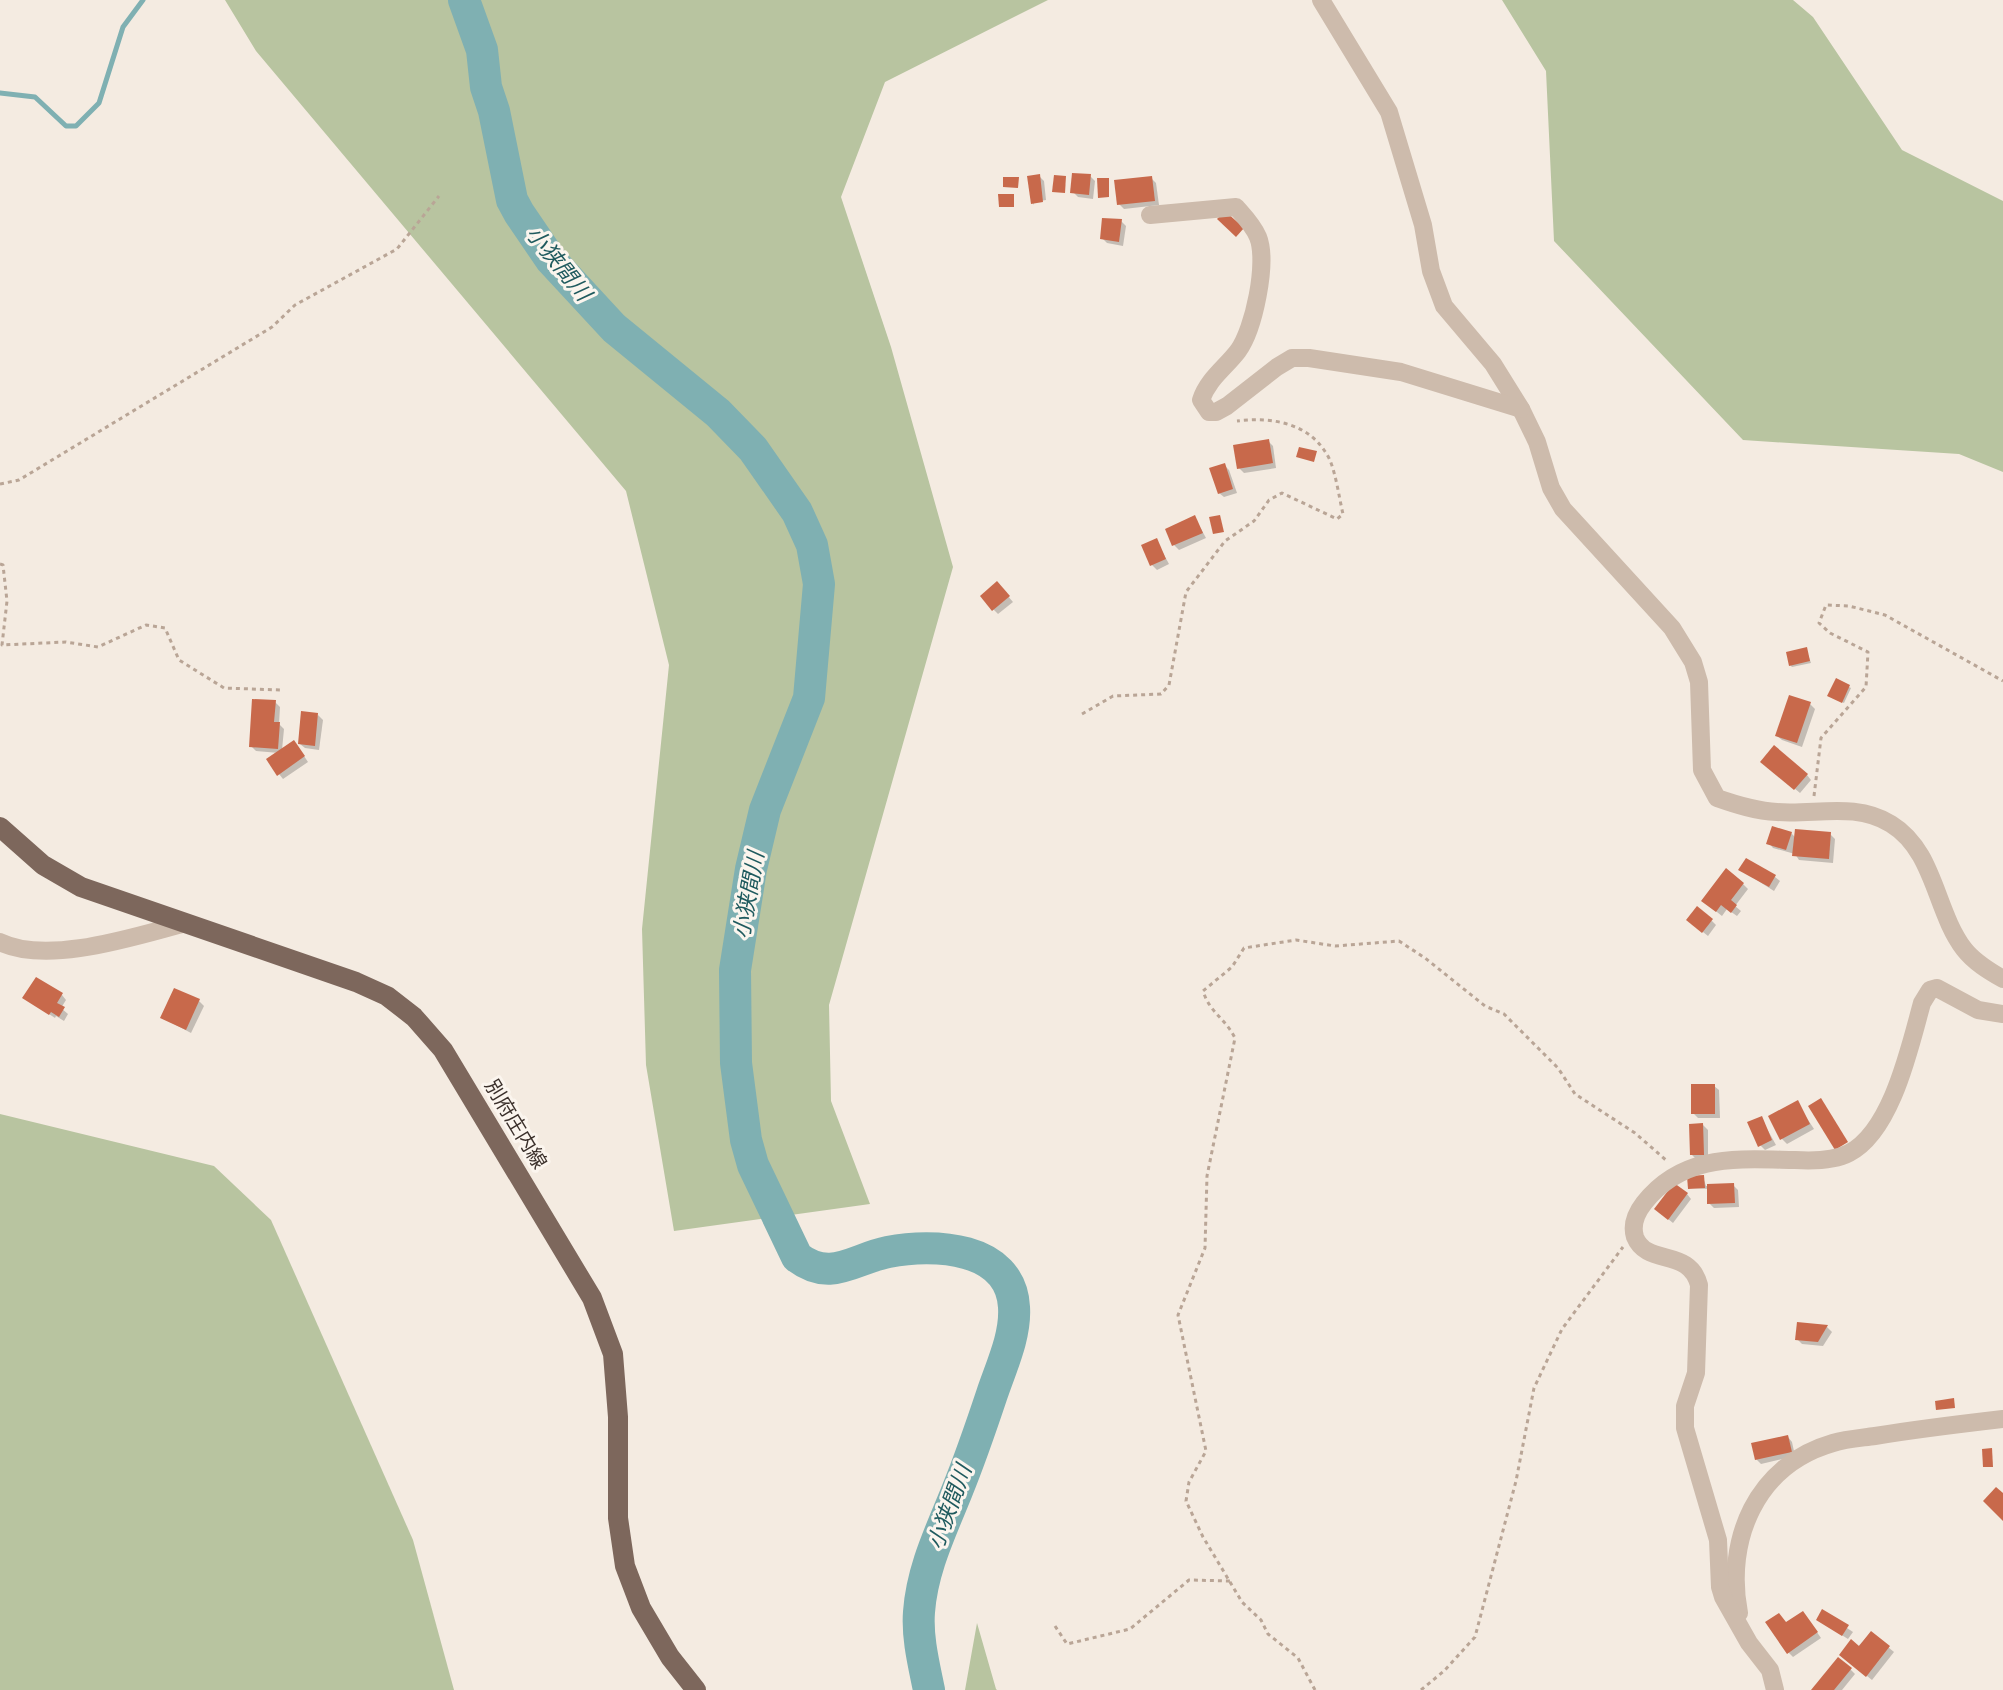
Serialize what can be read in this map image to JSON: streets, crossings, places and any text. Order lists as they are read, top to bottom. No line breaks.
{"streets":{"main road":["別府庄内線"]},"water":["小狭間川"]}
